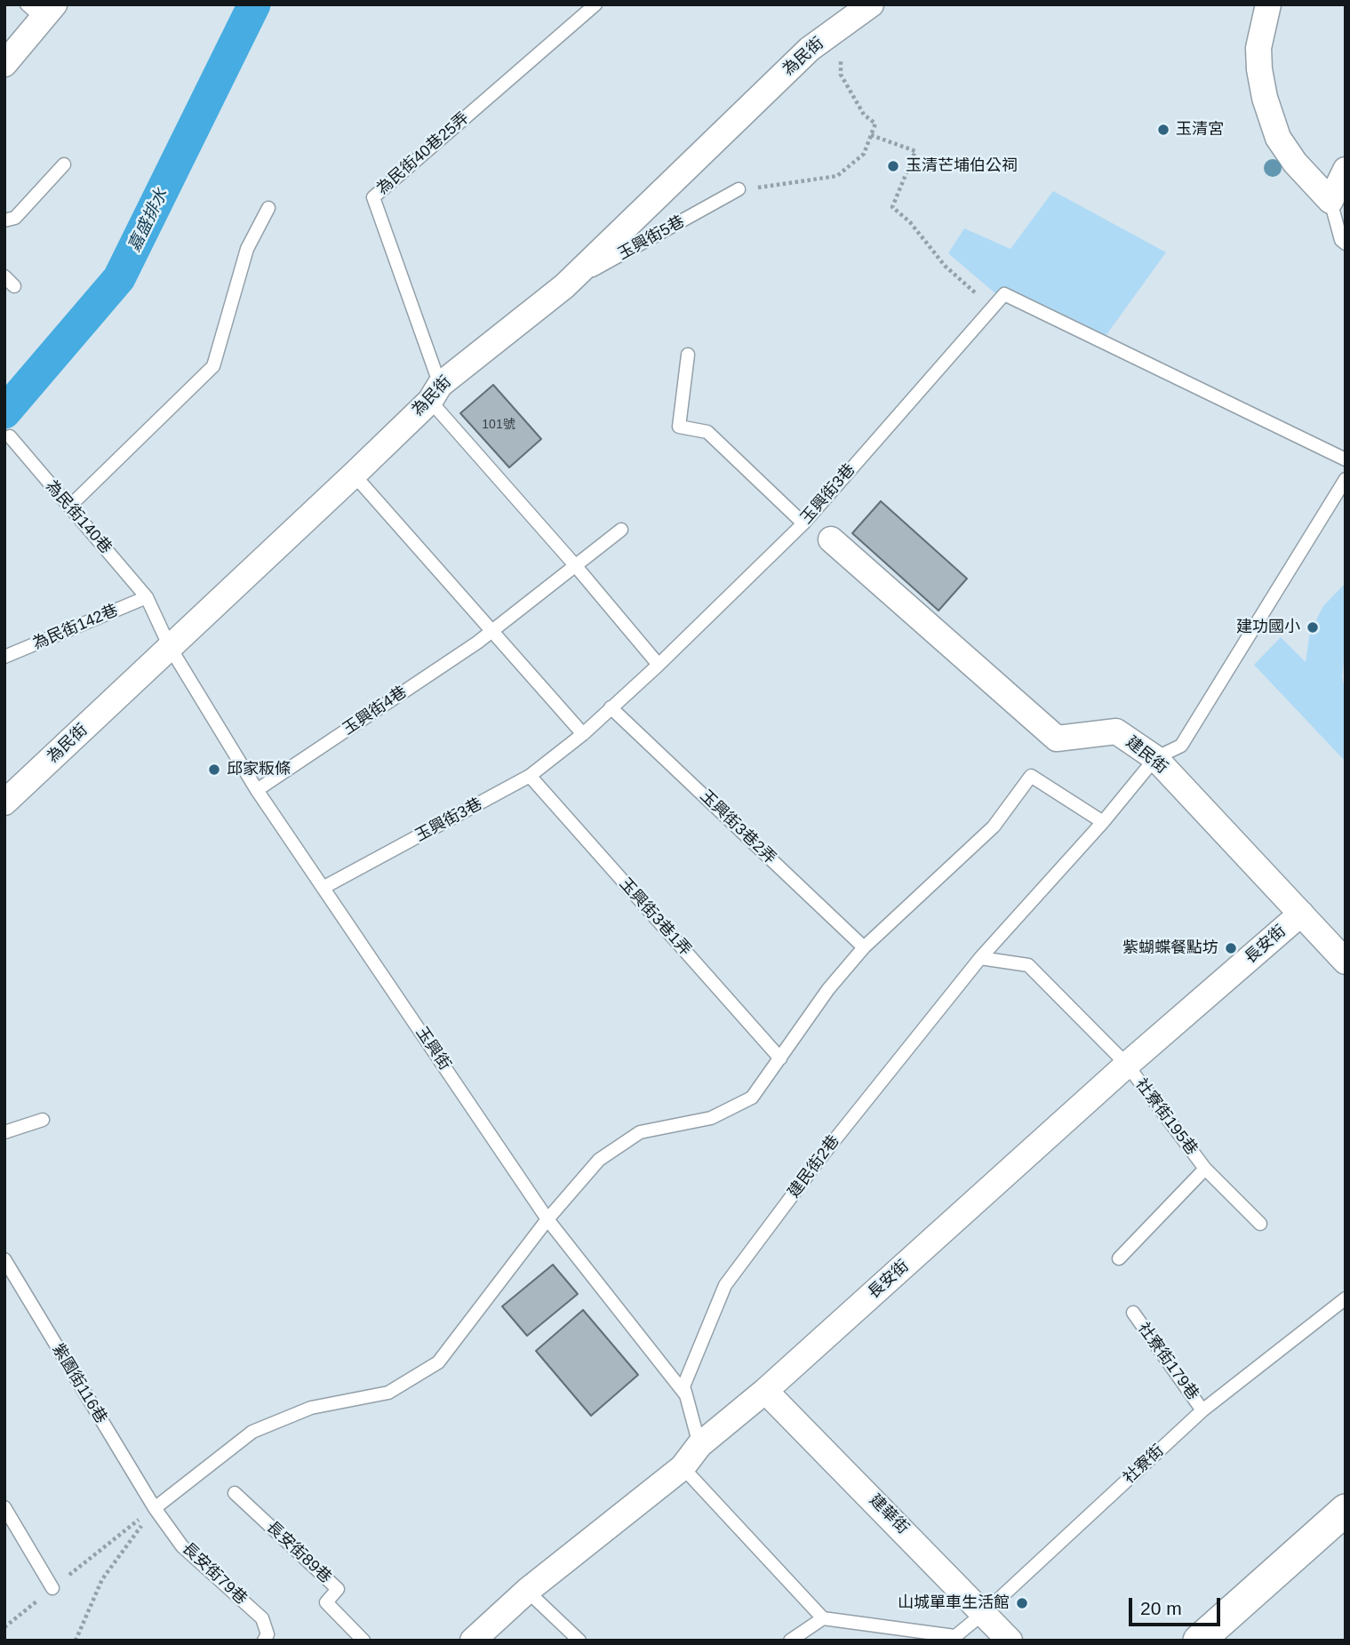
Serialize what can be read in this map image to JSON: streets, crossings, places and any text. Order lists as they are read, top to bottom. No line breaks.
{"streets":{"street":["為民街","建民街","長安街","建華街"],"lane":["為民街40巷25弄","玉興街5巷","玉興街3巷","為民街140巷","為民街142巷","玉興街4巷","玉興街3巷2弄","玉興街3巷1弄","玉興街","社寮街195巷","建民街2巷","社寮街179巷","紫園街116巷","社寮街","長安街89巷","長安街79巷"]},"crossings":[["為民街","為民街40巷25弄"],["為民街","玉興街5巷"],["為民街","為民街140巷"],["為民街","玉興街"],["玉興街3巷","玉興街3巷2弄"],["玉興街3巷","玉興街3巷1弄"],["玉興街3巷","玉興街"],["為民街140巷","為民街142巷"],["為民街140巷","玉興街"],["玉興街4巷","玉興街"],["建民街","長安街"],["建民街","建民街2巷"],["長安街","玉興街"],["長安街","社寮街195巷"],["長安街","建華街"],["玉興街","建民街2巷"],["社寮街195巷","建民街2巷"],["社寮街179巷","社寮街"],["紫園街116巷","長安街79巷"],["社寮街","建華街"]],"water":["嘉盛排水"],"places":["玉清宮","玉清芒埔伯公祠","建功國小","邱家粄條","紫蝴蝶餐點坊","山城單車生活館"],"house_numbers":["101號"],"scale_bar":"20 m"}
